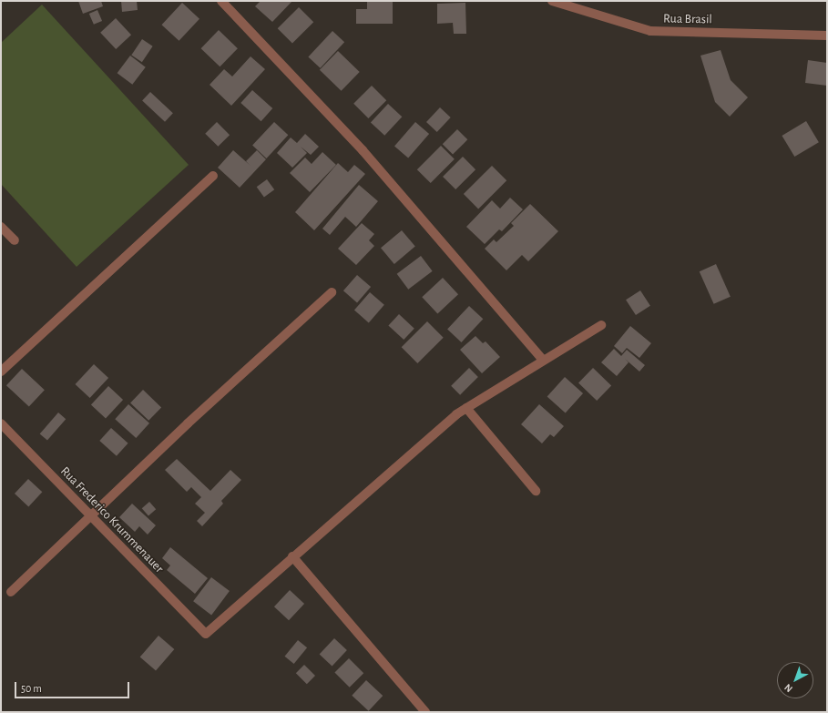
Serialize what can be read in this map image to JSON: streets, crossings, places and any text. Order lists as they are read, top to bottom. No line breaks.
{"streets":{"street":["Rua Brasil","Rua Frederico Krummenauer"]},"scale_bar":"50 m","north":"bottom left"}
